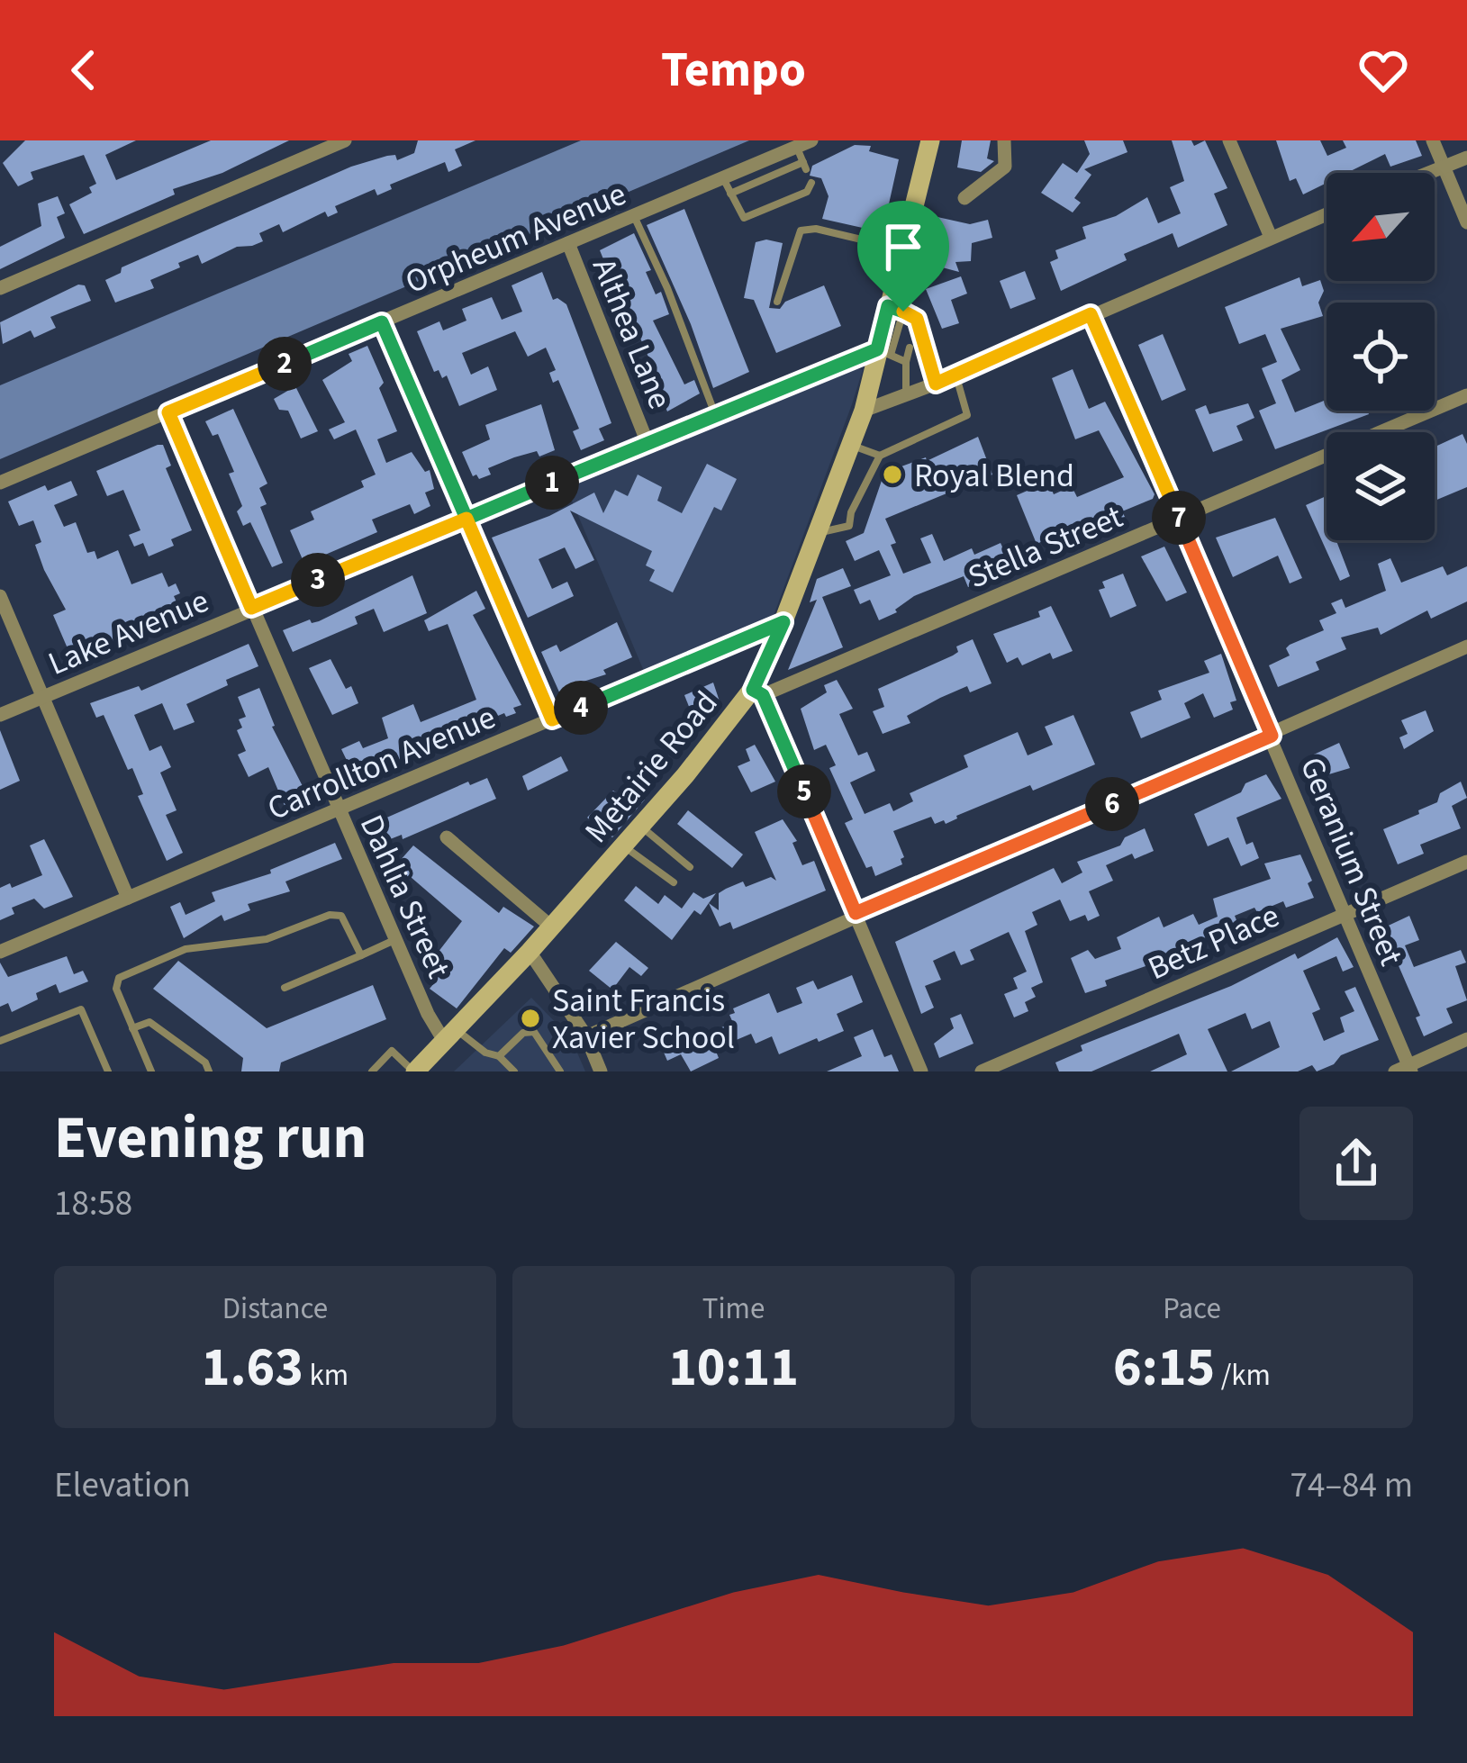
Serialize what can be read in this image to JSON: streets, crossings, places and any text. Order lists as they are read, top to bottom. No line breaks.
{"streets":{"main road":["Metairie Road"],"street":["Orpheum Avenue","Althea Lane","Stella Street","Lake Avenue","Carrollton Avenue","Geranium Street","Dahlia Street","Betz Place"]},"crossings":[["Orpheum Avenue","Althea Lane"],["Orpheum Avenue","Dahlia Street"],["Althea Lane","Lake Avenue"],["Stella Street","Metairie Road"],["Stella Street","Geranium Street"],["Lake Avenue","Metairie Road"],["Lake Avenue","Dahlia Street"],["Carrollton Avenue","Metairie Road"],["Carrollton Avenue","Dahlia Street"],["Metairie Road","Dahlia Street"],["Geranium Street","Betz Place"]],"places":["Royal Blend","Saint Francis Xavier School"],"north":"bottom left","page":{"header":"Tempo","pins":["2","1","7","3","4","5","6"],"heading":["Evening run","18:58"],"stats":[["Distance","1.63 km"],["Time","10:11"],["Pace","6:15 /km"]],"chart":["Elevation","74–84 m"]}}
